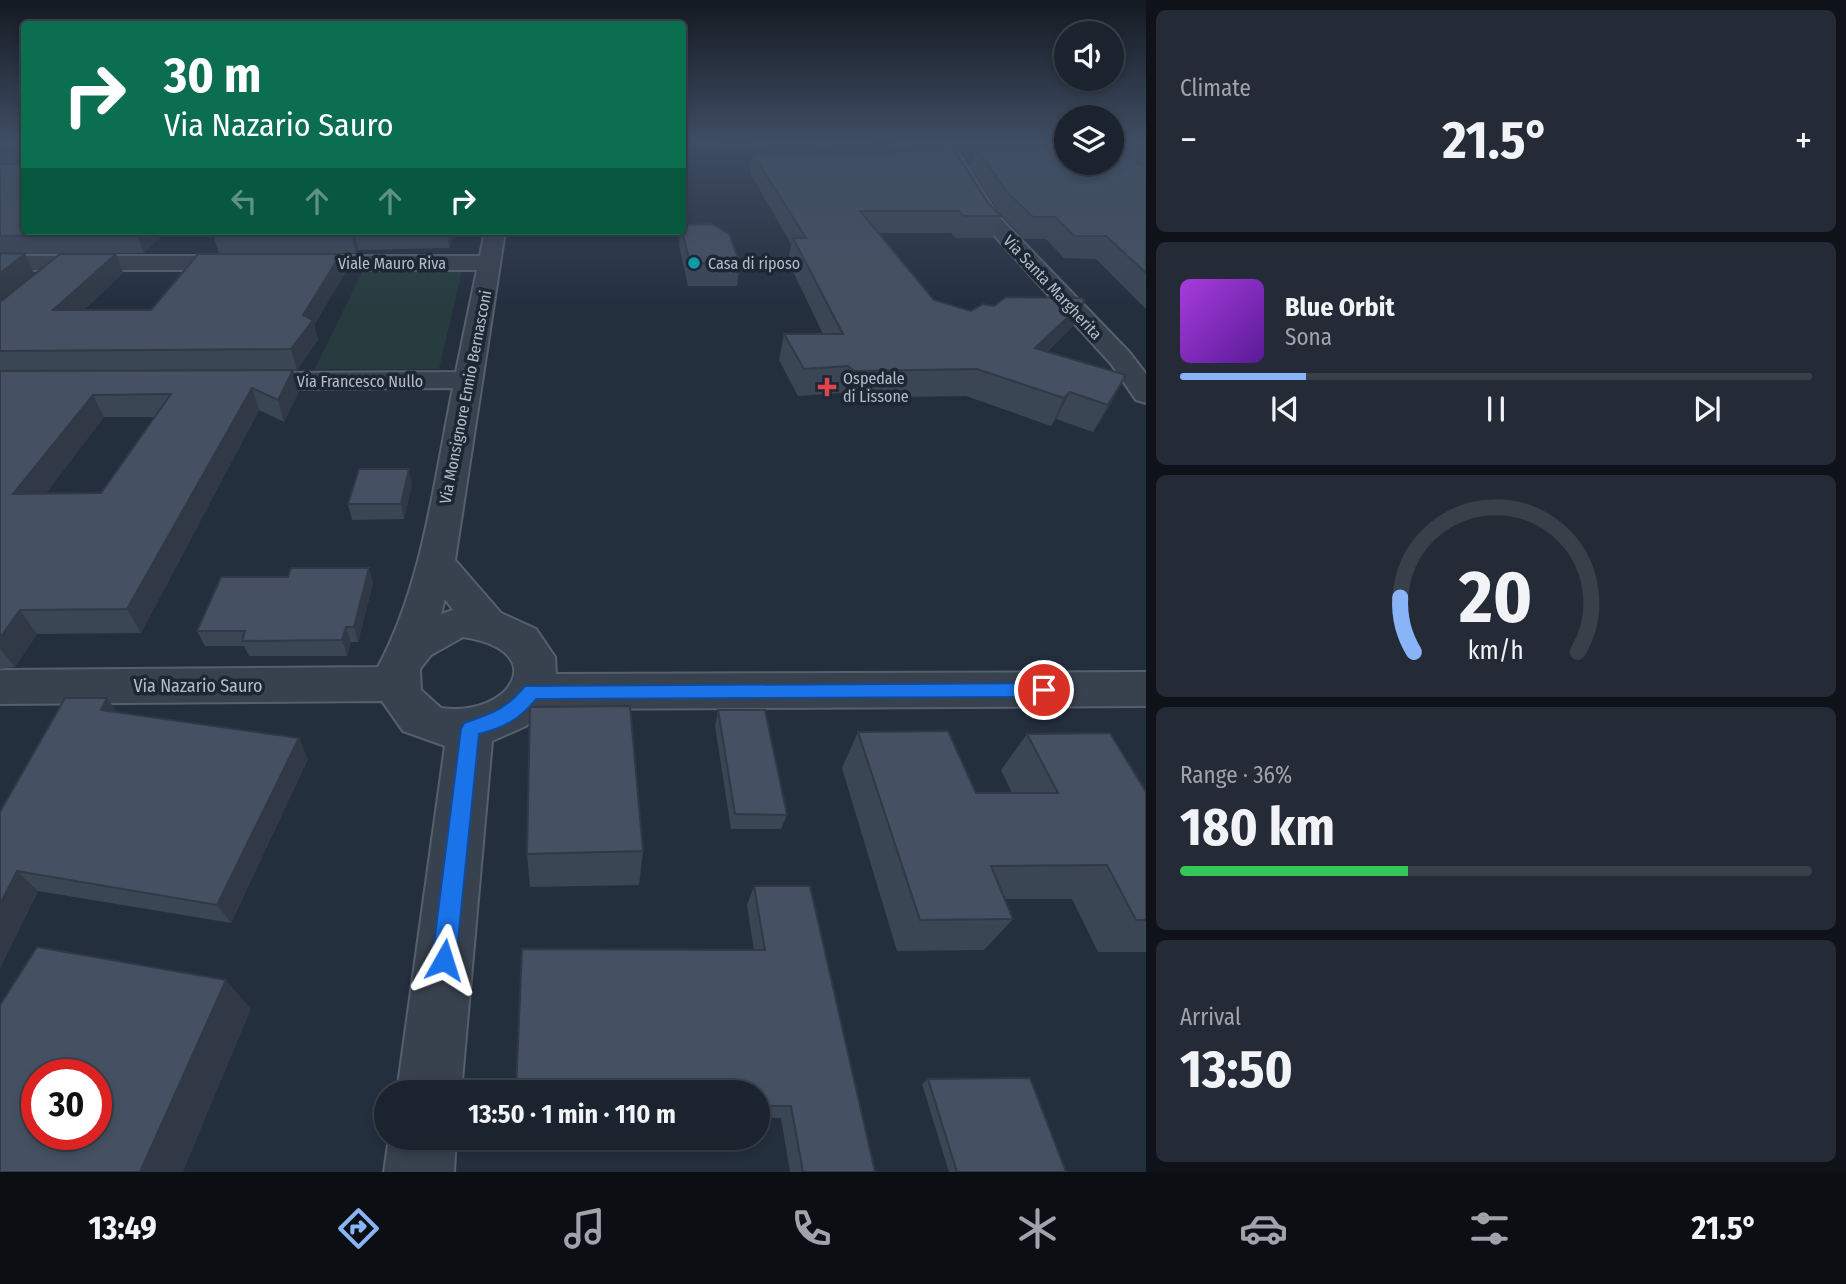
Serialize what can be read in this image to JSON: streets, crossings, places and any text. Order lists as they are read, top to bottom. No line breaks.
{"streets":{"street":["Viale Mauro Riva","Via Santa Margherita","Via Francesco Nullo","Via Monsignore Ennio Bernasconi","Via Nazario Sauro"]},"crossings":[["Viale Mauro Riva","Via Monsignore Ennio Bernasconi"],["Via Francesco Nullo","Via Monsignore Ennio Bernasconi"],["Via Monsignore Ennio Bernasconi","Via Nazario Sauro"]],"places":{"other":["Casa di riposo"],"health":["Ospedale di Lissone"]},"page":{"tile":["Climate",["Range · 36%","180 km"],["Arrival","13:50"]],"turn":["30 m","Via Nazario Sauro"],"heat":["−","21.5°","+"],"song":["Blue Orbit","Sona"],"limit":"30","trip":"13:50 · 1 min · 110 m","tabs":["13:49","21.5°"],"gauge":["20","km/h"]}}
